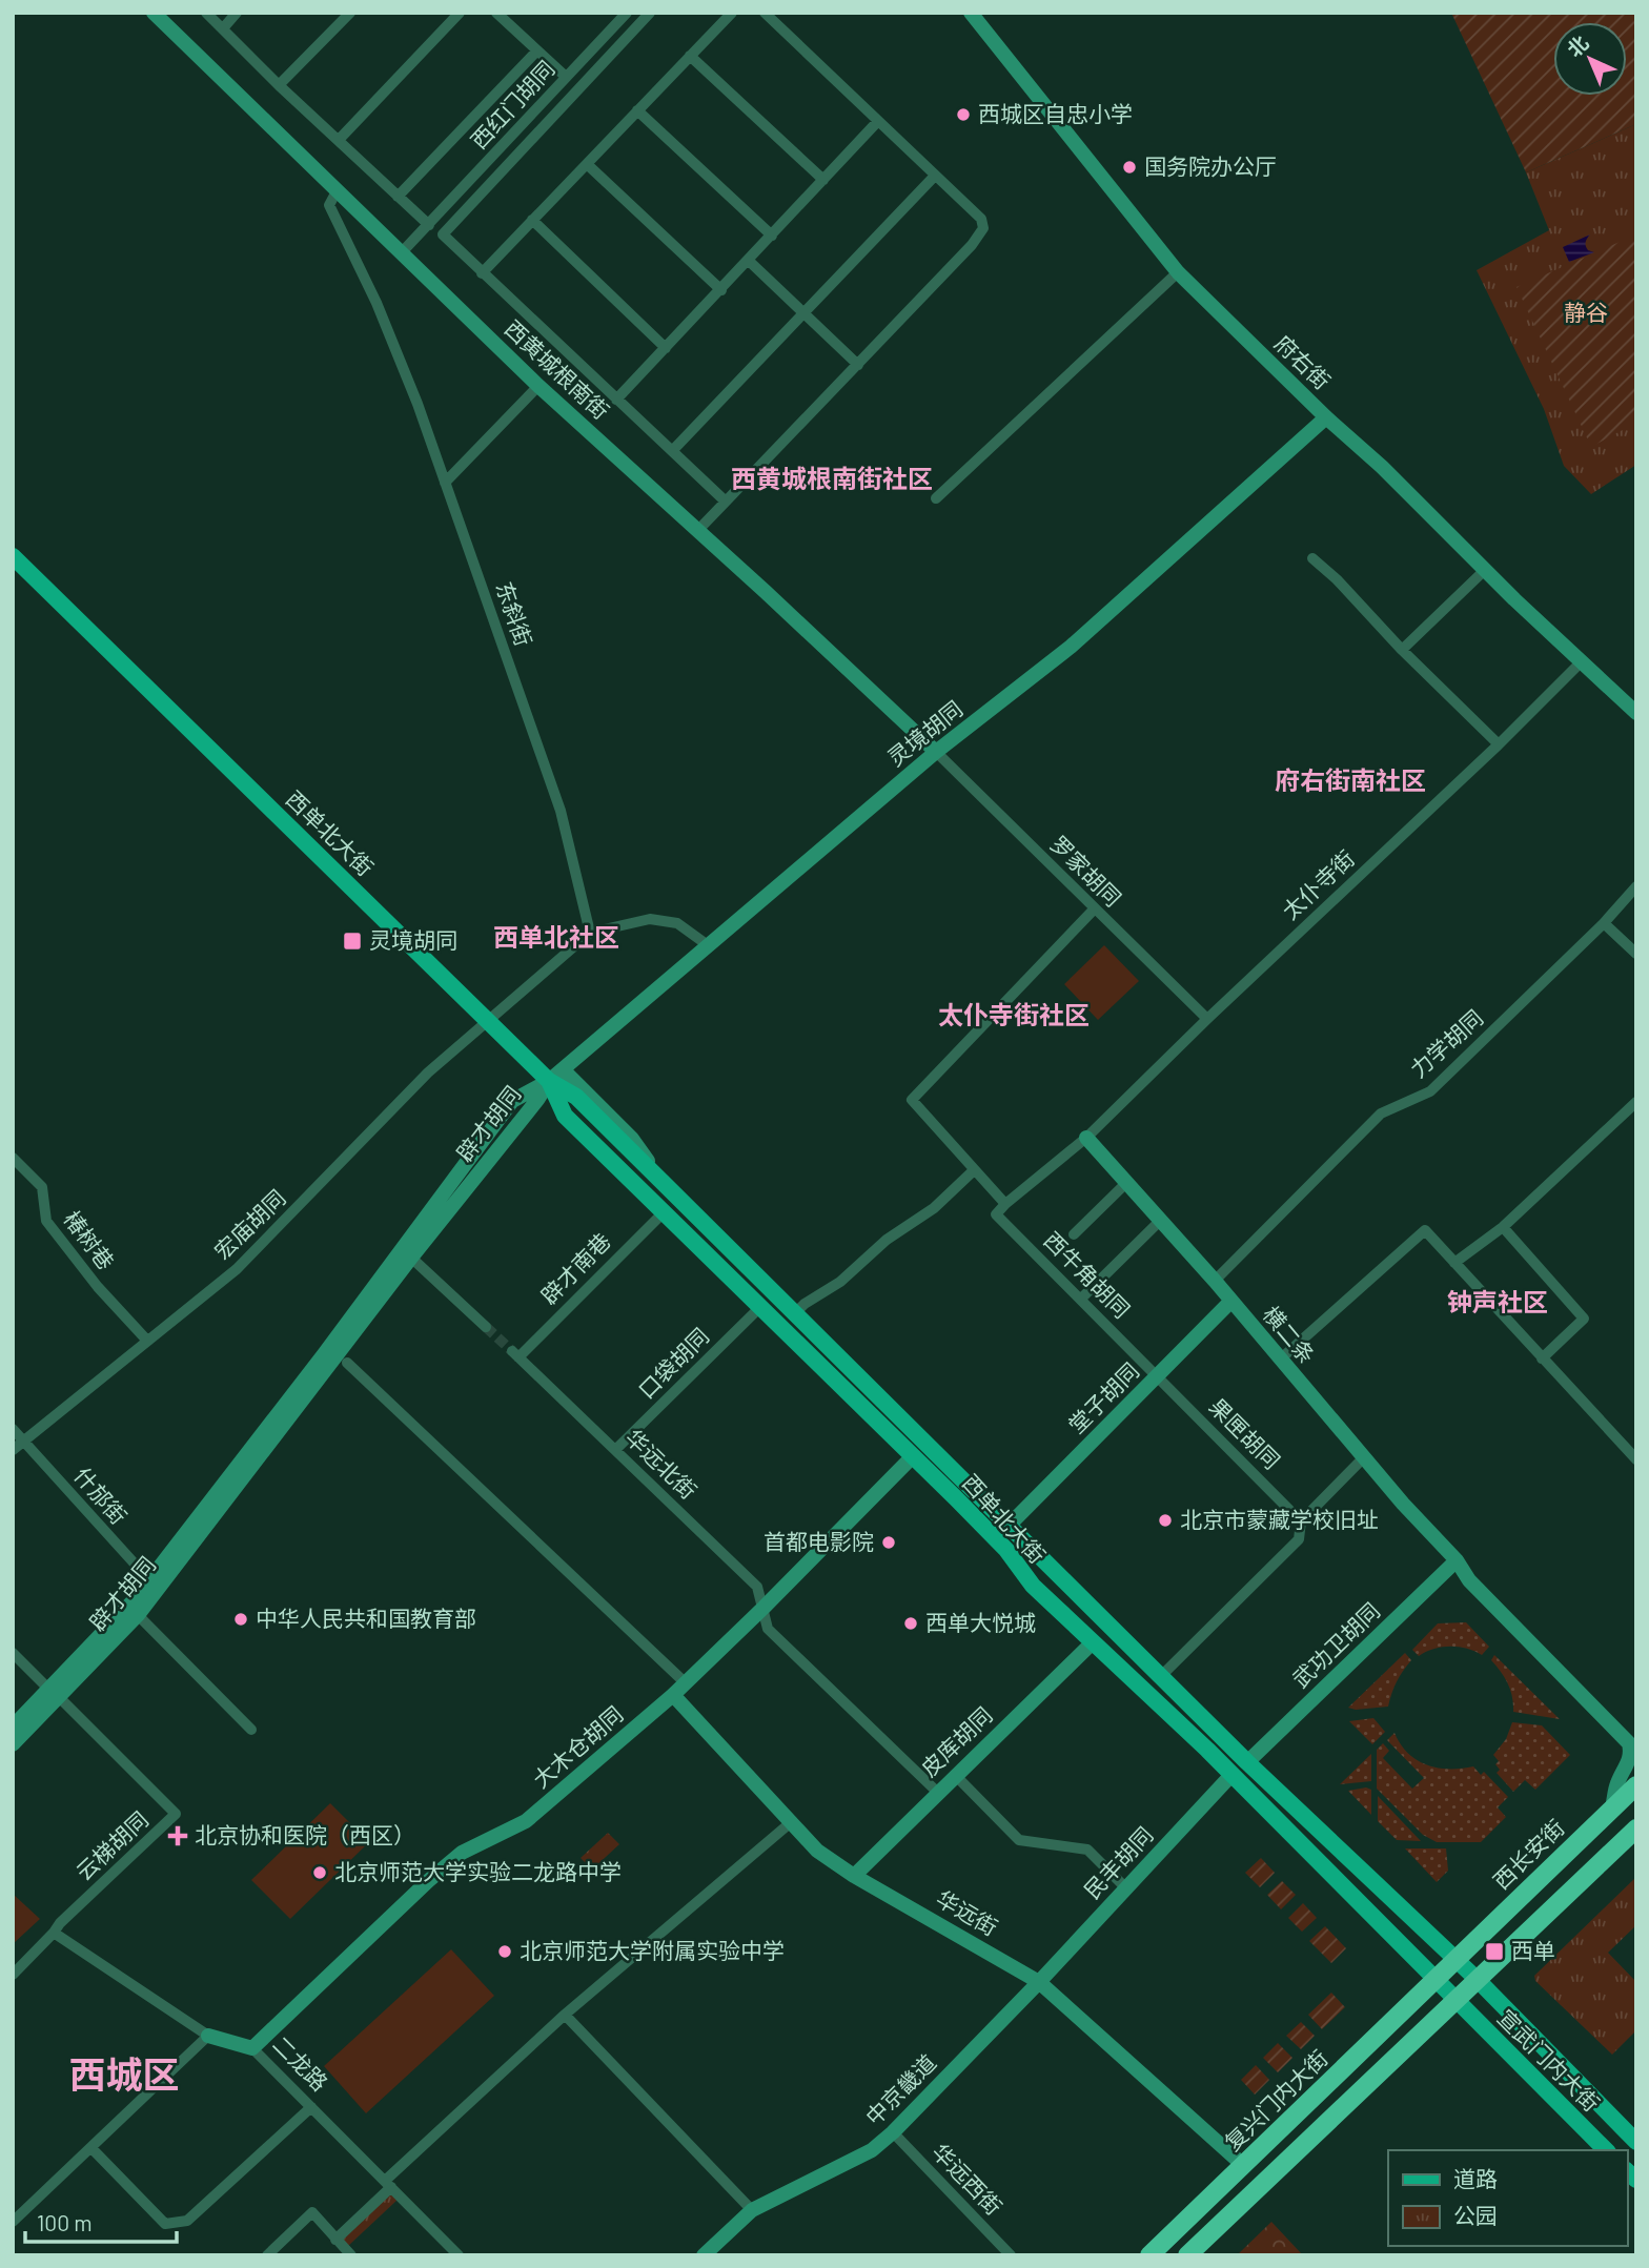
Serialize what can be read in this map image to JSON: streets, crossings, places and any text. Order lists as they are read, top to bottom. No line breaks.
{"streets":{"highway":["西长安街","复兴门内大街"],"main road":["府右街","西黄城根南街","灵境胡同","西单北大街","辟才胡同","横二条","堂子胡同","武功卫胡同","皮库胡同","大木仓胡同","民丰胡同","华远街","宣武门内大街","二龙路","中京畿道"],"street":["西红门胡同","东斜街","罗家胡同","太仆寺街","力学胡同","宏庙胡同","椿树巷","辟才南巷","西牛角胡同","口袋胡同","果匣胡同","华远北街","什邡街","云梯胡同","华远西街"]},"crossings":[["西红门胡同","西黄城根南街"],["府右街","灵境胡同"],["府右街","太仆寺街"],["西黄城根南街","东斜街"],["西黄城根南街","灵境胡同"],["西黄城根南街","罗家胡同"],["灵境胡同","西单北大街"],["灵境胡同","罗家胡同"],["灵境胡同","辟才胡同"],["西单北大街","辟才胡同"],["西单北大街","宏庙胡同"],["西单北大街","辟才南巷"],["西单北大街","口袋胡同"],["西单北大街","堂子胡同"],["西单北大街","武功卫胡同"],["西单北大街","皮库胡同"],["西单北大街","大木仓胡同"],["西单北大街","西长安街"],["西单北大街","民丰胡同"],["西单北大街","宣武门内大街"],["西单北大街","复兴门内大街"],["罗家胡同","太仆寺街"],["太仆寺街","西牛角胡同"],["太仆寺街","横二条"],["力学胡同","横二条"],["辟才胡同","什邡街"],["辟才胡同","云梯胡同"],["宏庙胡同","椿树巷"],["宏庙胡同","什邡街"],["辟才南巷","华远北街"],["西牛角胡同","堂子胡同"],["西牛角胡同","果匣胡同"],["横二条","堂子胡同"],["横二条","武功卫胡同"],["横二条","西长安街"],["口袋胡同","华远北街"],["堂子胡同","果匣胡同"],["华远北街","皮库胡同"],["华远北街","大木仓胡同"],["皮库胡同","华远街"],["大木仓胡同","华远街"],["大木仓胡同","二龙路"],["云梯胡同","二龙路"],["西长安街","宣武门内大街"],["西长安街","复兴门内大街"],["民丰胡同","华远街"],["民丰胡同","中京畿道"],["华远街","中京畿道"],["华远街","复兴门内大街"],["宣武门内大街","复兴门内大街"],["中京畿道","华远西街"]],"districts":["西黄城根南街社区","府右街南社区","西单北社区","太仆寺街社区","钟声社区","西城区"],"parks":["静谷"],"places":{"other":["西城区自忠小学","国务院办公厅","北京市蒙藏学校旧址","首都电影院","中华人民共和国教育部","西单大悦城","北京师范大学实验二龙路中学","北京师范大学附属实验中学"],"transit":["灵境胡同","西单"],"health":["北京协和医院（西区）"]},"legend":["道路","公园"],"scale_bar":"100 m","north":"top left"}
